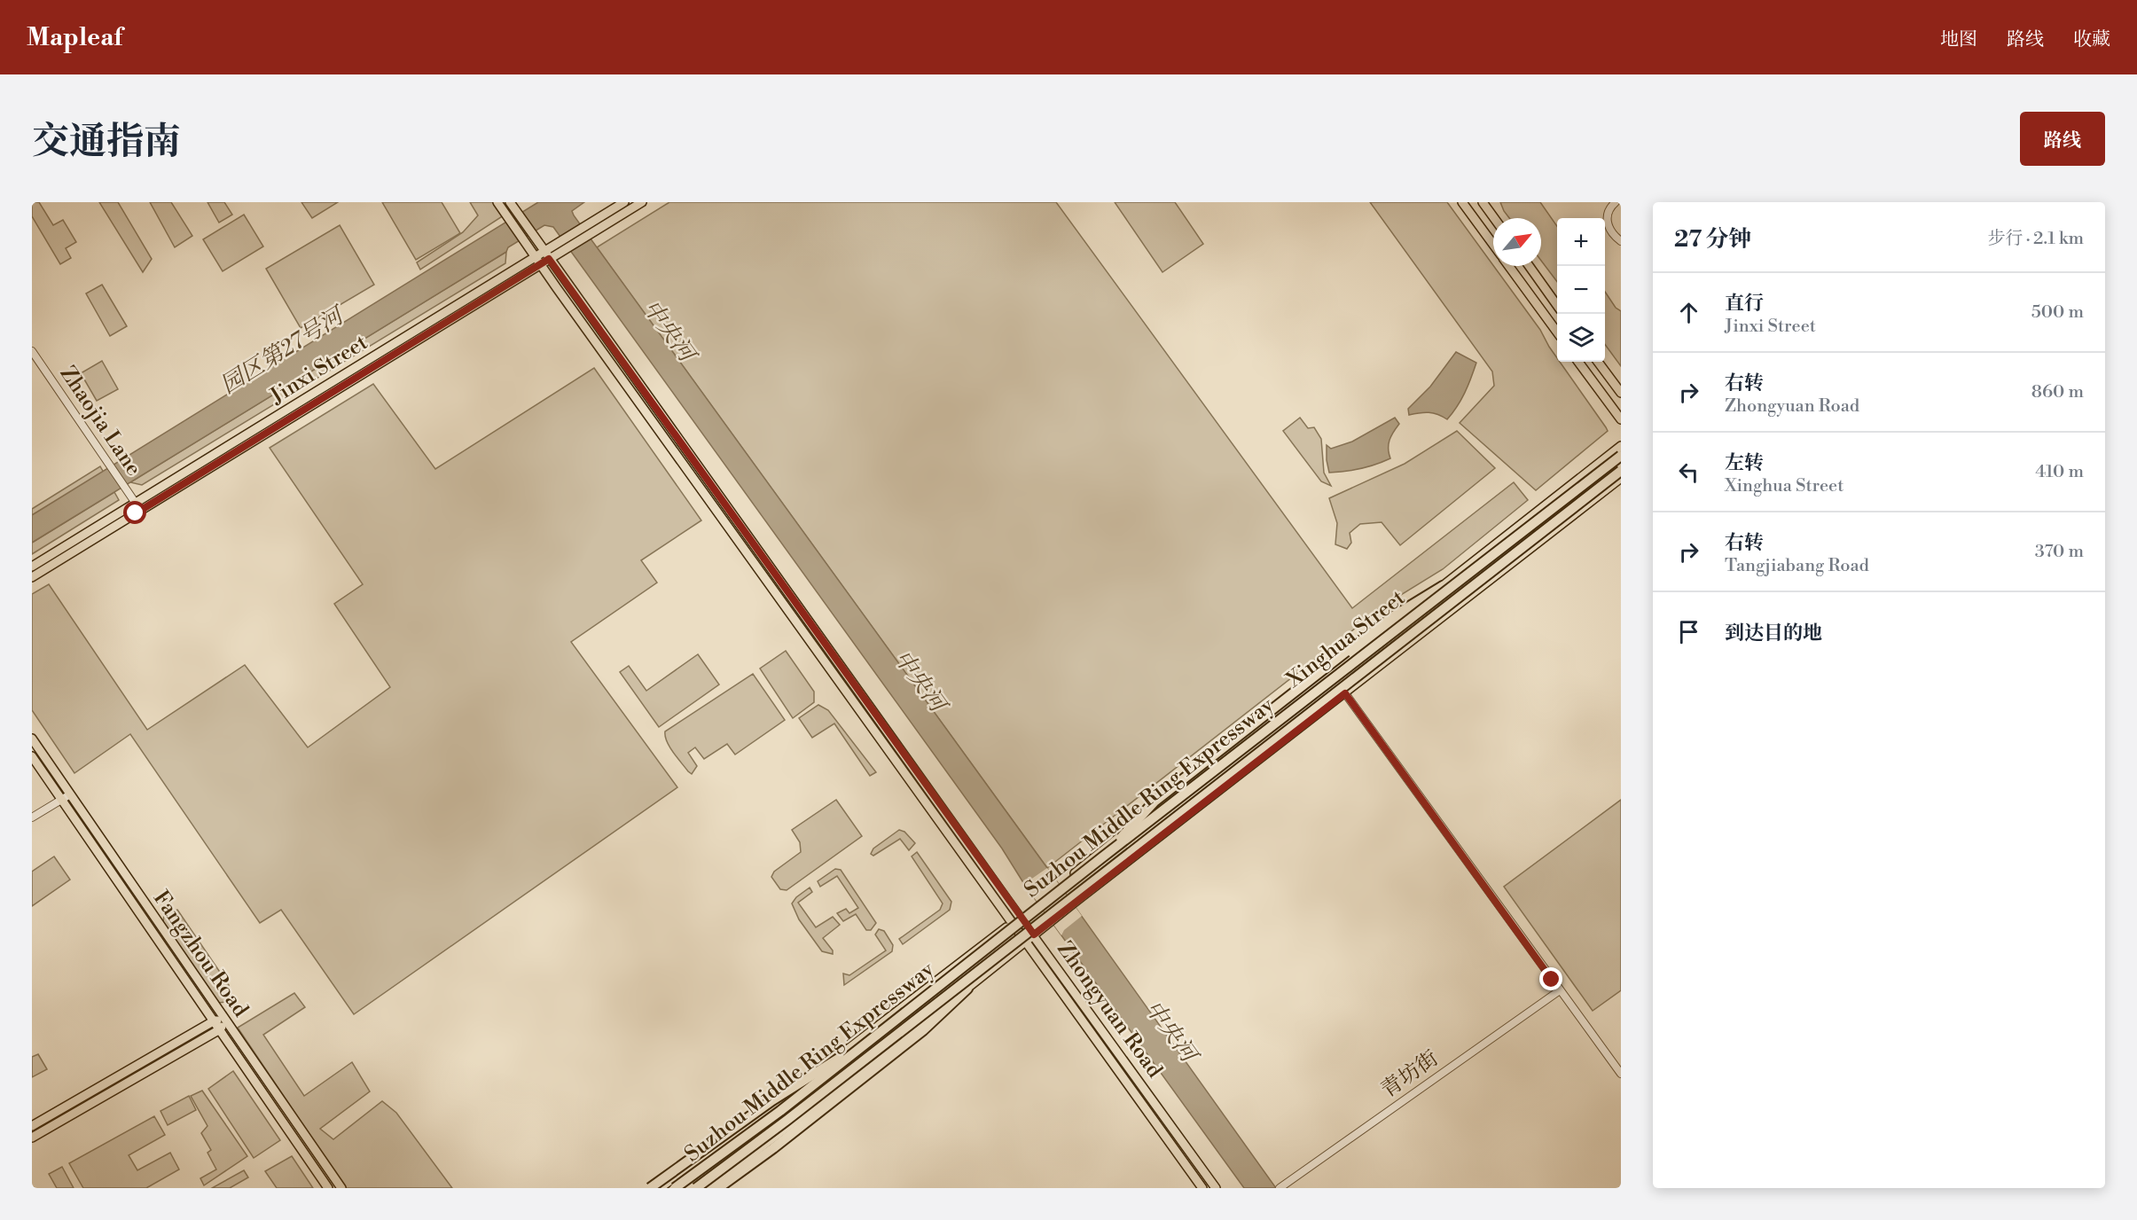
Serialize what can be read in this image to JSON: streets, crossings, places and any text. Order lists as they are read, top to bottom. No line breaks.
{"streets":{"highway":["Suzhou Middle Ring Expressway"],"main road":["Jinxi Street","Xinghua Street","Fangzhou Road","Zhongyuan Road"],"street":["Zhaojia Lane","青坊街"]},"crossings":[["Jinxi Street","Zhaojia Lane"],["Jinxi Street","Zhongyuan Road"],["Xinghua Street","Zhongyuan Road"]],"water":["中央河","园区第27号河"],"north":"top right","page":{"header":"Mapleaf","nav":["地图","路线","收藏"],"title":"交通指南","buttons":"路线","heading":["27 分钟","步行 · 2.1 km"],"map_buttons":["+","−"],"list":[["直行","Jinxi Street","500 m"],["右转","Zhongyuan Road","860 m"],["左转","Xinghua Street","410 m"],["右转","Tangjiabang Road","370 m"],"到达目的地"]}}
